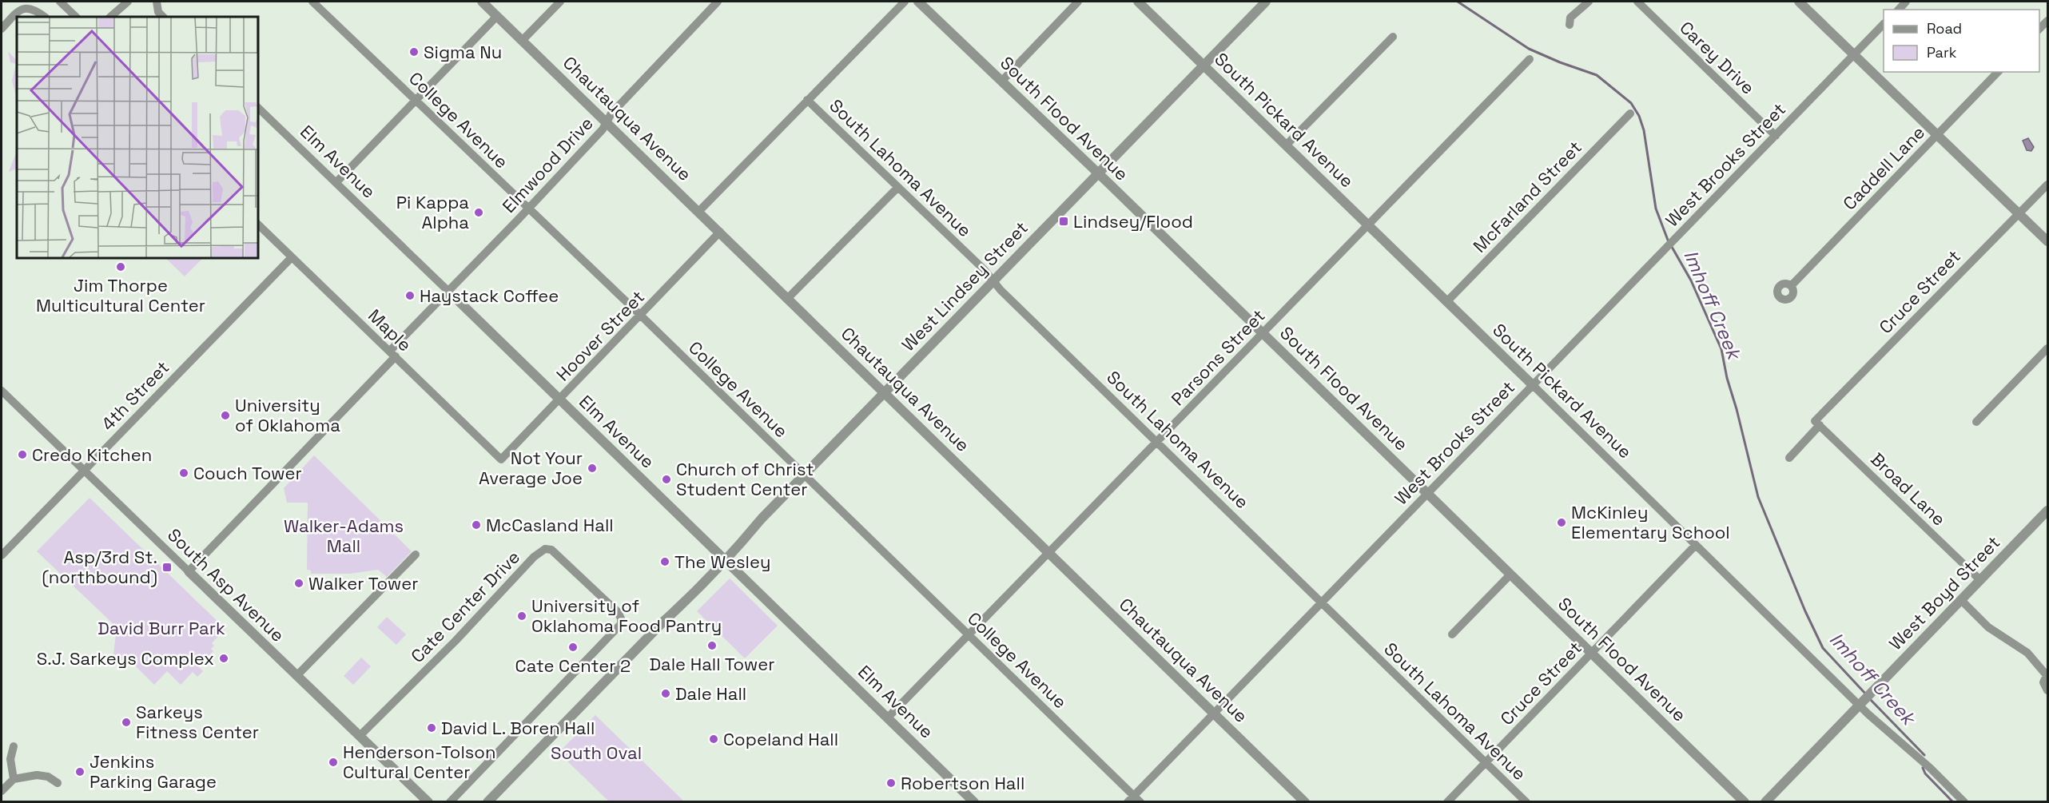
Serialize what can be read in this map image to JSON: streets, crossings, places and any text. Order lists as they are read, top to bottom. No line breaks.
{"streets":{"street":["Carey Drive","Chautauqua Avenue","South Flood Avenue","College Avenue","South Pickard Avenue","Elm Avenue","Elmwood Drive","West Brooks Street","South Lahoma Avenue","Caddell Lane","McFarland Street","West Lindsey Street","Cruce Street","Maple","Hoover Street","Parsons Street","4th Street","Broad Lane","South Asp Avenue","West Boyd Street","Cate Center Drive"]},"crossings":[["Carey Drive","West Brooks Street"],["Chautauqua Avenue","Elmwood Drive"],["Chautauqua Avenue","West Brooks Street"],["Chautauqua Avenue","West Lindsey Street"],["Chautauqua Avenue","Hoover Street"],["Chautauqua Avenue","Parsons Street"],["South Flood Avenue","West Brooks Street"],["South Flood Avenue","West Lindsey Street"],["South Flood Avenue","Cruce Street"],["South Flood Avenue","Parsons Street"],["College Avenue","Elmwood Drive"],["College Avenue","West Brooks Street"],["College Avenue","West Lindsey Street"],["College Avenue","Hoover Street"],["College Avenue","Parsons Street"],["South Pickard Avenue","West Brooks Street"],["South Pickard Avenue","McFarland Street"],["South Pickard Avenue","West Lindsey Street"],["South Pickard Avenue","Cruce Street"],["South Pickard Avenue","Parsons Street"],["South Pickard Avenue","West Boyd Street"],["Elm Avenue","Elmwood Drive"],["Elm Avenue","West Lindsey Street"],["Elm Avenue","Hoover Street"],["Elm Avenue","Parsons Street"],["Elmwood Drive","Maple"],["Elmwood Drive","South Asp Avenue"],["West Brooks Street","South Lahoma Avenue"],["South Lahoma Avenue","West Lindsey Street"],["South Lahoma Avenue","Cruce Street"],["South Lahoma Avenue","Parsons Street"],["Cruce Street","Broad Lane"],["Maple","Hoover Street"],["Maple","4th Street"],["4th Street","South Asp Avenue"],["Broad Lane","West Boyd Street"],["South Asp Avenue","Cate Center Drive"]],"water":["Imhoff Creek"],"parks":["Walker-Adams Mall","David Burr Park","South Oval"],"places":{"other":["Sigma Nu","Pi Kappa Alpha","Jim Thorpe Multicultural Center","Haystack Coffee","University of Oklahoma","Credo Kitchen","Not Your Average Joe","Couch Tower","Church of Christ Student Center","McKinley Elementary School","McCasland Hall","The Wesley","Walker Tower","University of Oklahoma Food Pantry","Dale Hall Tower","Cate Center 2","S.J. Sarkeys Complex","Dale Hall","Sarkeys Fitness Center","David L. Boren Hall","Copeland Hall","Henderson-Tolson Cultural Center","Jenkins Parking Garage","Robertson Hall"],"transit":["Lindsey/Flood","Asp/3rd St. (northbound)"]},"legend":["Road","Park"]}
